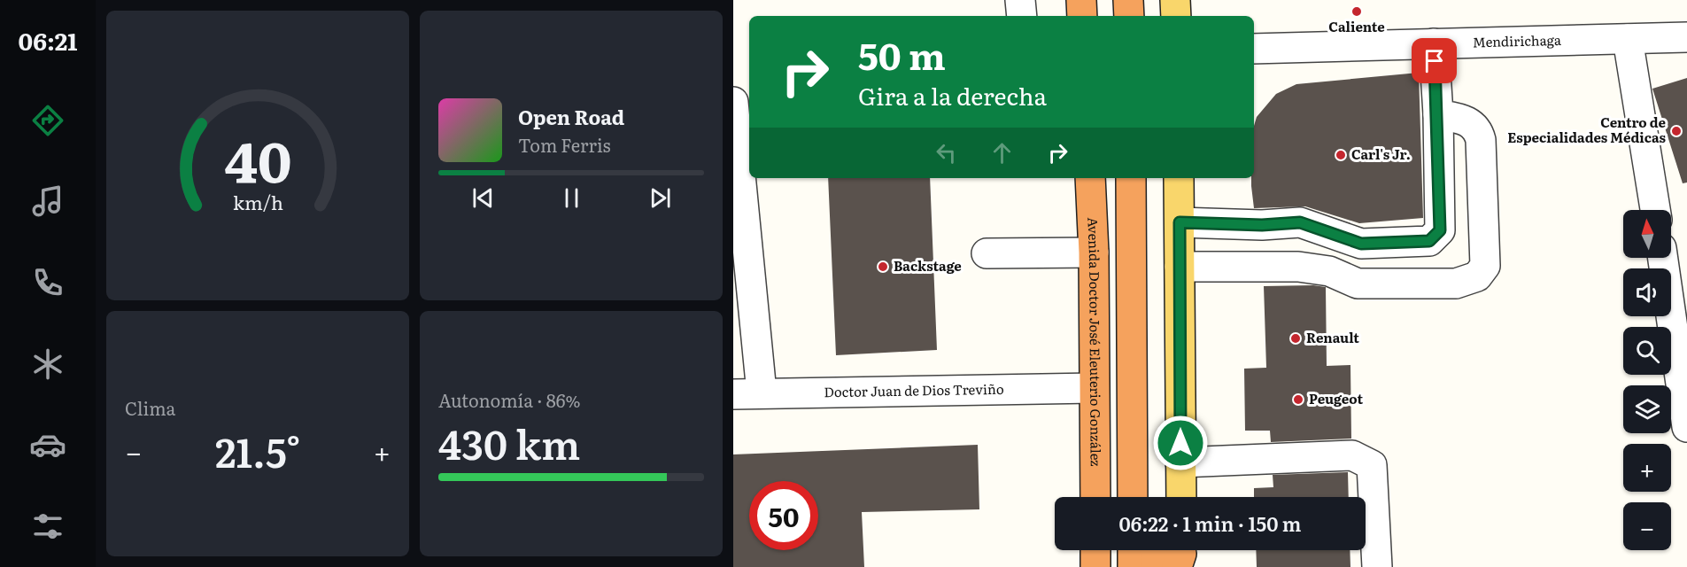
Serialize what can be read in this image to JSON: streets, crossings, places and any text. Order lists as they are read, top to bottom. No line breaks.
{"streets":{"highway":["Avenida Doctor José Eleuterio González"],"street":["Mendirichaga","Doctor Juan de Dios Treviño"]},"crossings":[["Avenida Doctor José Eleuterio González","Doctor Juan de Dios Treviño"]],"places":["Caliente","Centro de Especialidades Médicas","Carl's Jr.","Backstage","Renault","Peugeot"],"north":"top","page":{"tabs":"06:21","turn":["50 m","Gira a la derecha"],"song":["Open Road","Tom Ferris"],"map_buttons":["+","−"],"tile":["Clima",["Autonomía · 86%","430 km"]],"heat":["−","21.5°","+"],"limit":"50","trip":"06:22 · 1 min · 150 m","gauge":["40","km/h"]}}
